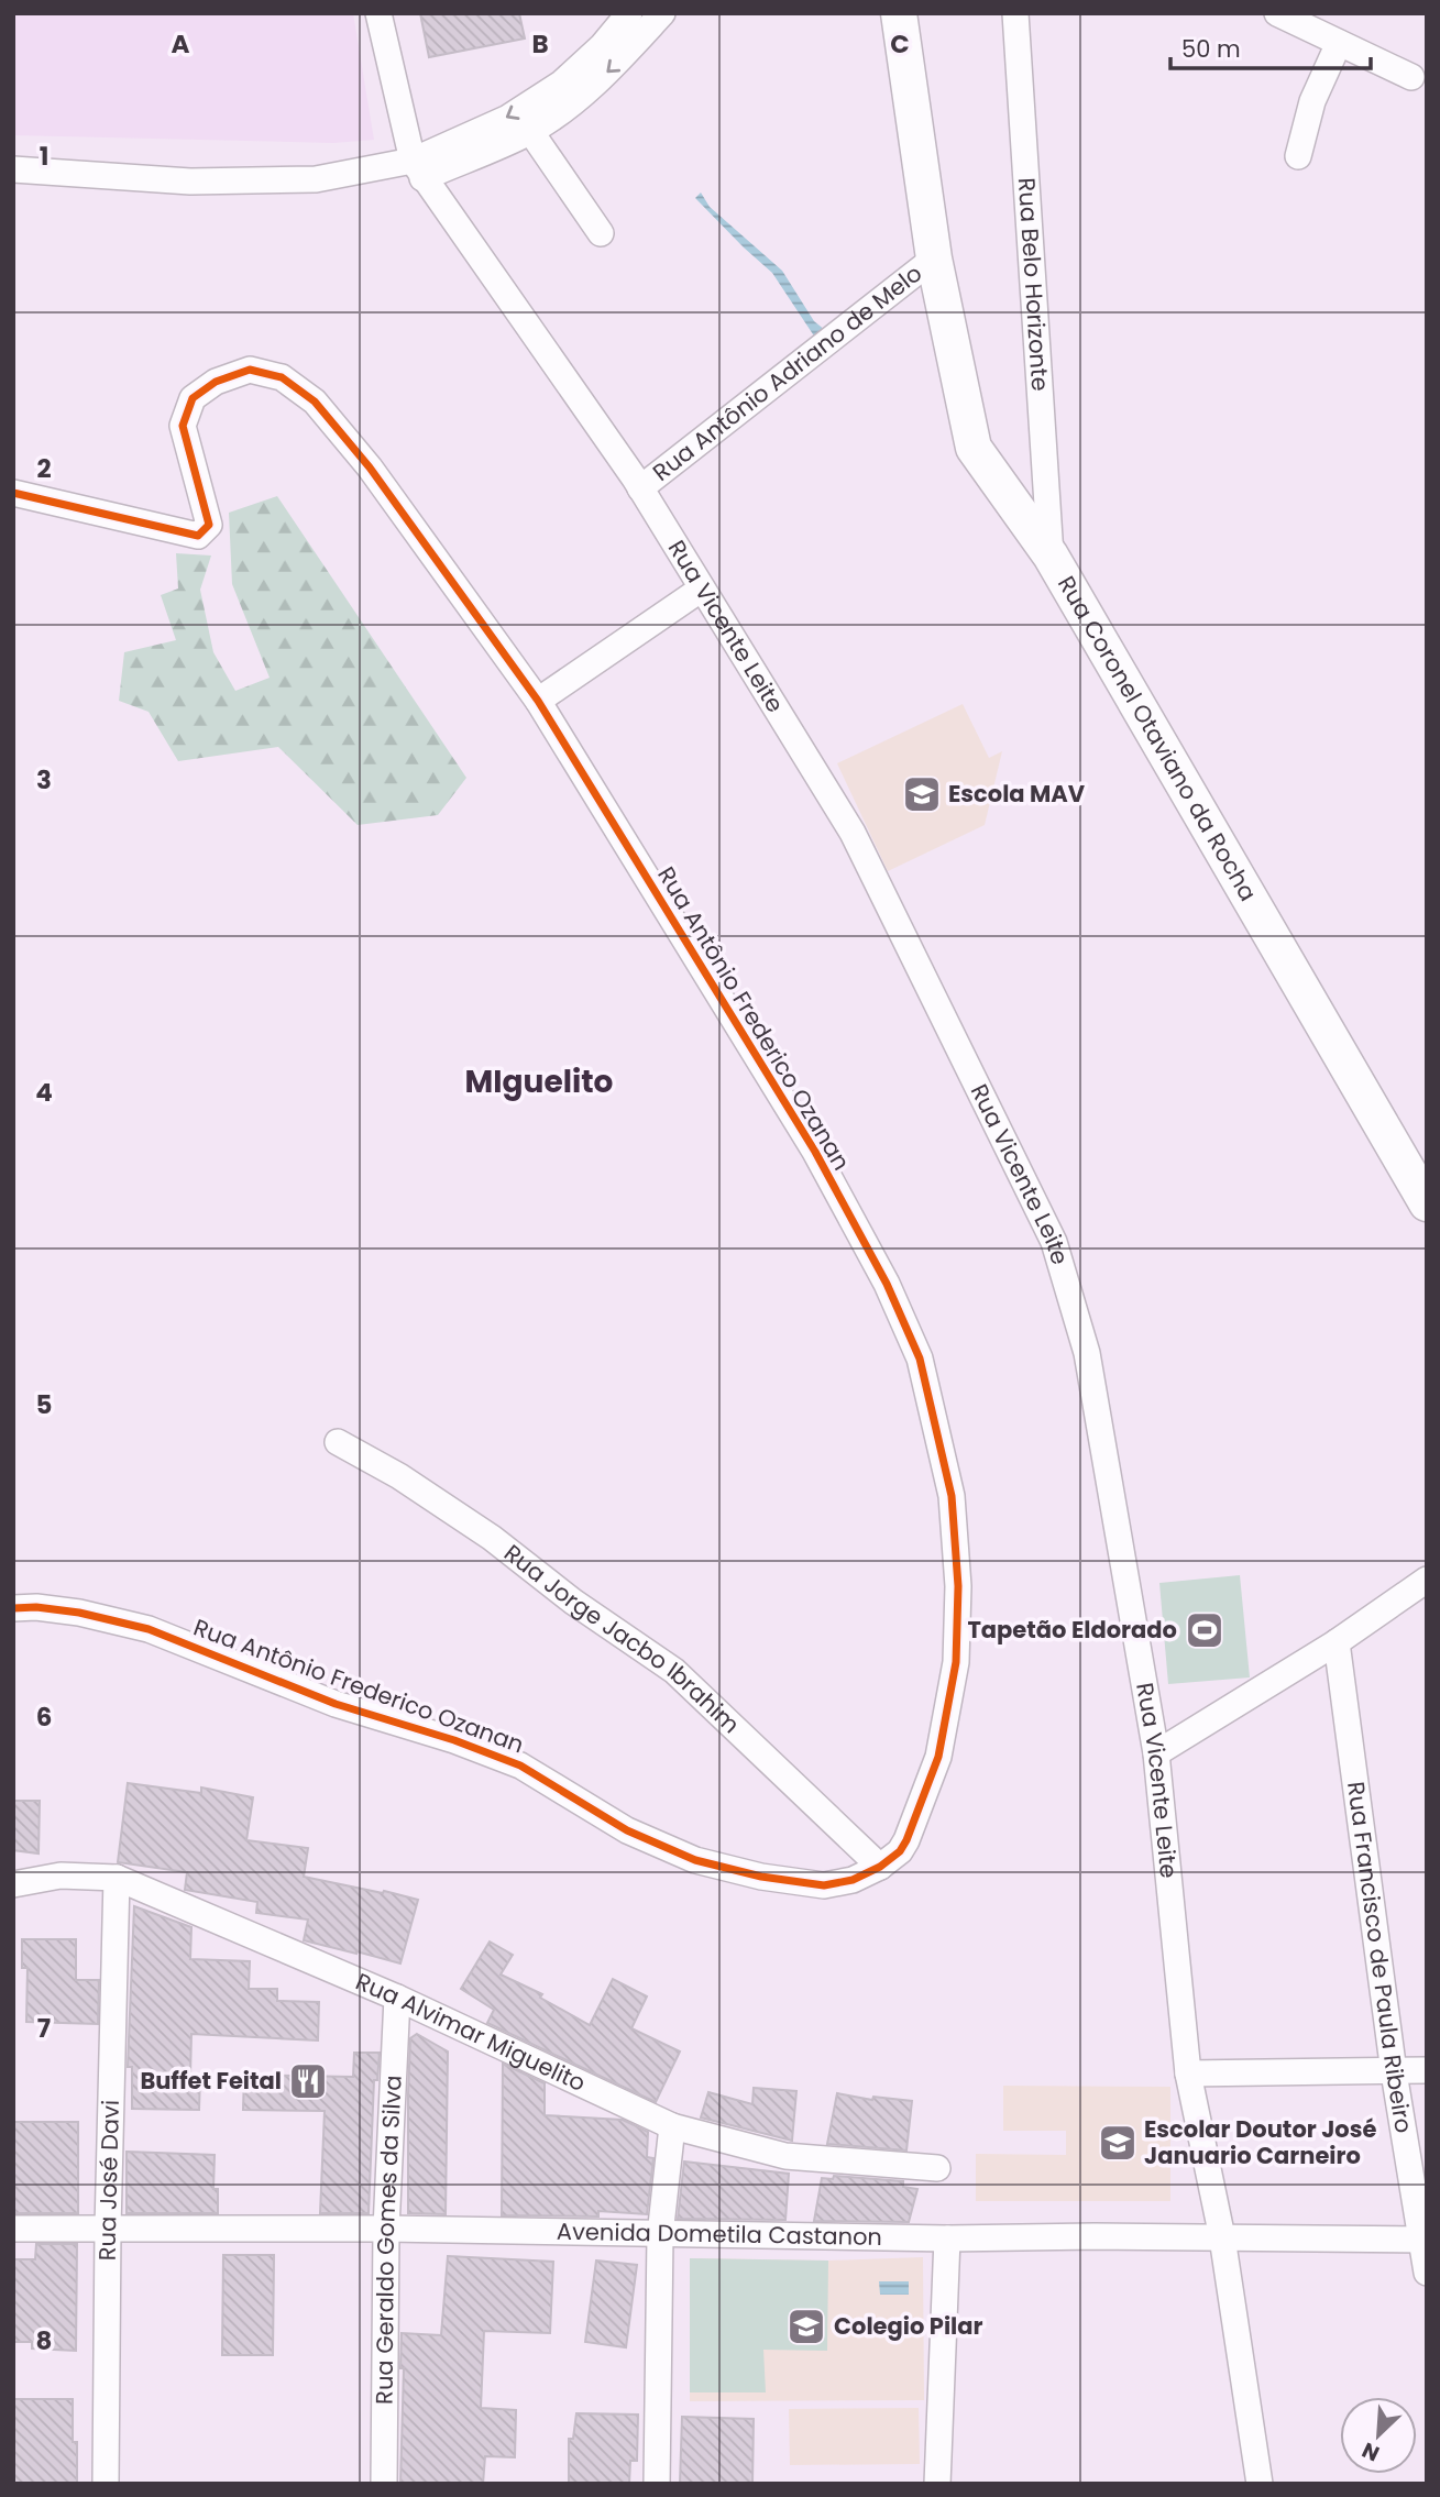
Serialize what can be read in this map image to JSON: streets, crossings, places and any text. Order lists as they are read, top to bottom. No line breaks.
{"streets":{"street":["Rua Belo Horizonte","Rua Antônio Adriano de Melo","Rua Vicente Leite","Rua Coronel Otaviano da Rocha","Rua Antônio Frederico Ozanan","Rua Jorge Jacbo Ibrahim","Rua Francisco de Paula Ribeiro","Rua Alvimar Miguelito","Rua José Davi","Avenida Dometila Castanon","Rua Geraldo Gomes da Silva"]},"crossings":[["Rua Belo Horizonte","Rua Coronel Otaviano da Rocha"],["Rua Antônio Adriano de Melo","Rua Vicente Leite"],["Rua Antônio Adriano de Melo","Rua Coronel Otaviano da Rocha"],["Rua Vicente Leite","Avenida Dometila Castanon"],["Rua Antônio Frederico Ozanan","Rua Jorge Jacbo Ibrahim"],["Rua Francisco de Paula Ribeiro","Avenida Dometila Castanon"],["Rua Alvimar Miguelito","Rua José Davi"],["Rua Alvimar Miguelito","Rua Geraldo Gomes da Silva"],["Rua José Davi","Avenida Dometila Castanon"],["Avenida Dometila Castanon","Rua Geraldo Gomes da Silva"]],"districts":["MIguelito"],"places":{"school or university":["Escola MAV","Escolar Doutor José Januario Carneiro","Colegio Pilar"],"sports":["Tapetão Eldorado"],"restaurant":["Buffet Feital"]},"scale_bar":"50 m","north":"bottom left","grid":{"columns":["A","B","C"],"rows":["1","2","3","4","5","6","7","8"]}}
